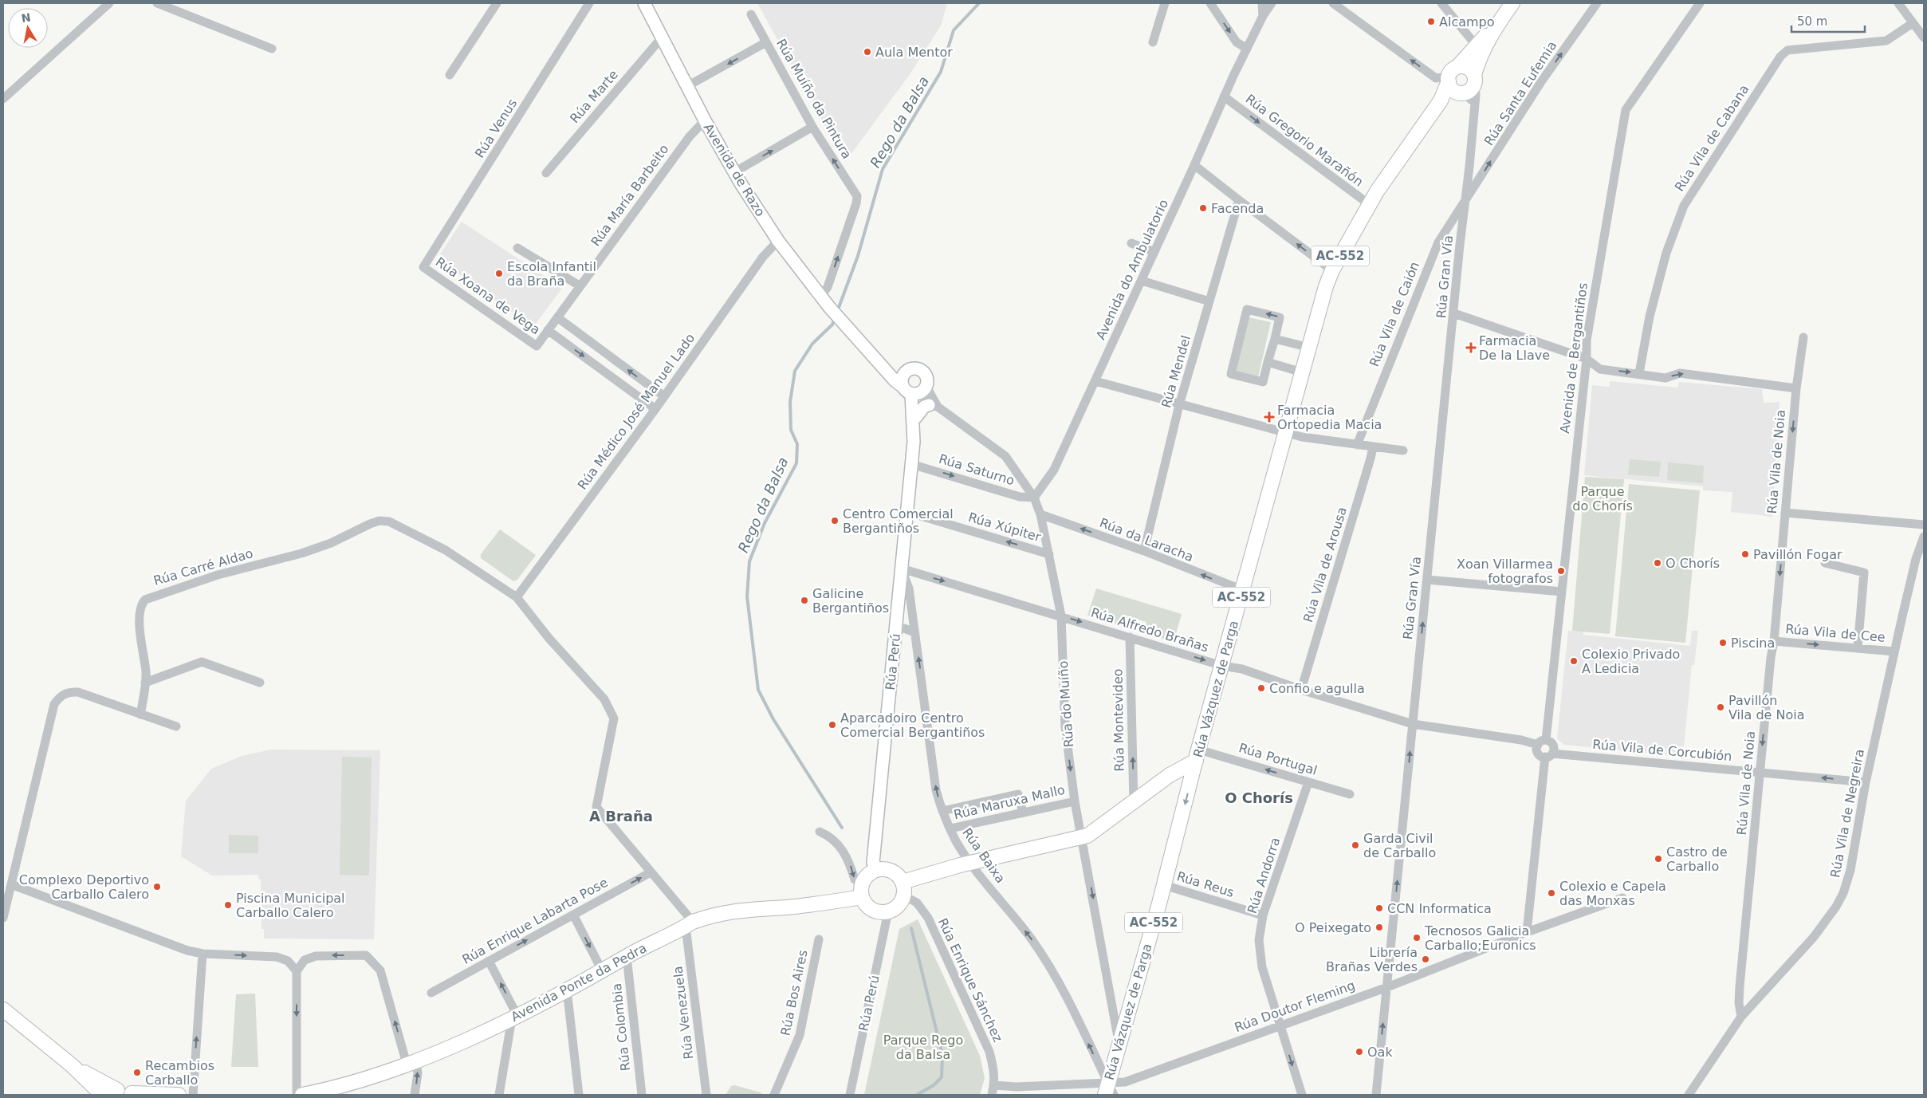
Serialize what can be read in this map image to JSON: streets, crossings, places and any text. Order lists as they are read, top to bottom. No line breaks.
{"streets":{"main road":["AC-552","Rúa Vázquez de Parga","Avenida Ponte da Pedra"],"street":["Rúa Santa Eufemia","Rúa Marte","Rúa Muíño da Pintura","Rúa Venus","Rúa Vila de Cabana","Rúa Gregorio Marañón","Avenida de Razo","Rúa María Barbeito","Avenida do Ambulatorio","Rúa Gran Vía","Rúa Xoana de Vega","Rúa Vila de Caión","Avenida de Bergantiños","Rúa Mendel","Rúa Médico José Manuel Lado","Rúa Vila de Noia","Rúa Saturno","Rúa Xúpiter","Rúa da Laracha","Rúa Vila de Arousa","Rúa Carré Aldao","Rúa Alfredo Brañas","Rúa Vila de Cee","Rúa Perú","Rúa do Muíño","Rúa Montevideo","Rúa Vila de Corcubión","Rúa Portugal","Rúa Maruxa Mallo","Rúa Vila de Negreira","Rúa Baixa","Rúa Andorra","Rúa Reus","Rúa Enrique Labarta Pose","Rúa Enrique Sánchez","Rúa Bos Aires","Rúa Doutor Fleming","Rúa Venezuela","Rúa Colombia"]},"crossings":[["Rúa Santa Eufemia","Rúa Gran Vía"],["Rúa Santa Eufemia","Rúa Vila de Caión"],["Rúa Marte","Avenida de Razo"],["Rúa Muíño da Pintura","Avenida de Razo"],["Rúa Venus","Rúa Xoana de Vega"],["Rúa Gregorio Marañón","Avenida do Ambulatorio"],["Rúa Gregorio Marañón","Rúa Vázquez de Parga"],["Avenida de Razo","Rúa María Barbeito"],["Avenida de Razo","Rúa Médico José Manuel Lado"],["Avenida de Razo","Rúa do Muíño"],["Rúa María Barbeito","Rúa Xoana de Vega"],["AC-552","Rúa Gran Vía"],["AC-552","Rúa Vázquez de Parga"],["Avenida do Ambulatorio","Rúa Saturno"],["Avenida do Ambulatorio","Rúa do Muíño"],["Rúa Gran Vía","Rúa Vila de Caión"],["Rúa Gran Vía","Rúa Alfredo Brañas"],["Rúa Gran Vía","Rúa Vázquez de Parga"],["Rúa Gran Vía","Rúa Doutor Fleming"],["Avenida de Bergantiños","Rúa Vila de Corcubión"],["Rúa Mendel","Rúa da Laracha"],["Rúa Médico José Manuel Lado","Rúa Carré Aldao"],["Rúa Vila de Noia","Rúa Vila de Cee"],["Rúa Vila de Noia","Rúa Vila de Corcubión"],["Rúa Vila de Noia","Rúa Vila de Negreira"],["Rúa Saturno","Rúa Perú"],["Rúa Saturno","Rúa do Muíño"],["Rúa Xúpiter","Rúa Perú"],["Rúa Xúpiter","Rúa do Muíño"],["Rúa da Laracha","Rúa Vázquez de Parga"],["Rúa da Laracha","Rúa do Muíño"],["Rúa Vila de Arousa","Rúa Alfredo Brañas"],["Rúa Alfredo Brañas","Rúa Perú"],["Rúa Alfredo Brañas","Rúa Vázquez de Parga"],["Rúa Alfredo Brañas","Rúa do Muíño"],["Rúa Alfredo Brañas","Rúa Montevideo"],["Rúa Alfredo Brañas","Rúa Baixa"],["Rúa Vila de Cee","Rúa Vila de Negreira"],["Rúa Perú","Rúa do Muíño"],["Rúa Perú","Rúa Baixa"],["Rúa Perú","Rúa Enrique Sánchez"],["Rúa Perú","Avenida Ponte da Pedra"],["Rúa Vázquez de Parga","Rúa do Muíño"],["Rúa Vázquez de Parga","Rúa Portugal"],["Rúa Vázquez de Parga","Rúa Baixa"],["Rúa Vázquez de Parga","Rúa Reus"],["Rúa Vázquez de Parga","Rúa Doutor Fleming"],["Rúa do Muíño","Rúa Maruxa Mallo"],["Rúa Vila de Corcubión","Rúa Vila de Negreira"],["Rúa Portugal","Rúa Andorra"],["Rúa Maruxa Mallo","Rúa Baixa"],["Rúa Baixa","Rúa Doutor Fleming"],["Rúa Andorra","Rúa Reus"],["Rúa Andorra","Rúa Doutor Fleming"],["Rúa Enrique Sánchez","Avenida Ponte da Pedra"],["Rúa Enrique Sánchez","Rúa Doutor Fleming"],["Avenida Ponte da Pedra","Rúa Venezuela"],["Avenida Ponte da Pedra","Rúa Colombia"]],"one_way":["Rúa Santa Eufemia","Rúa Muíño da Pintura","Rúa Gran Vía","Rúa Vila de Noia","Rúa Saturno","Rúa Xúpiter","Rúa da Laracha","Rúa Alfredo Brañas","Rúa Vila de Cee","Rúa do Muíño","Rúa Montevideo","Rúa Portugal","Rúa Baixa","Rúa Enrique Labarta Pose"],"districts":["O Chorís","A Braña"],"water":["Rego da Balsa"],"parks":["Parque do Chorís","Parque Rego da Balsa"],"places":{"other":["Alcampo","Aula Mentor","Facenda","Escola Infantil da Braña","Centro Comercial Bergantiños","Pavillón Fogar","O Chorís","Xoan Villarmea fotografos","Galicine Bergantiños","Piscina","Colexio Privado A Ledicia","Confio e agulla","Pavillón Vila de Noia","Aparcadoiro Centro Comercial Bergantiños","Garda Civil de Carballo","Castro de Carballo","Complexo Deportivo Carballo Calero","Colexio e Capela das Monxas","Piscina Municipal Carballo Calero","CCN Informatica","O Peixegato","Tecnosos Galicia Carballo;Euronics","Librería Brañas Verdes","Oak","Recambios Carballo"],"health":["Farmacia De la Llave","Farmacia Ortopedia Macia"]},"scale_bar":"50 m","north":"top"}
